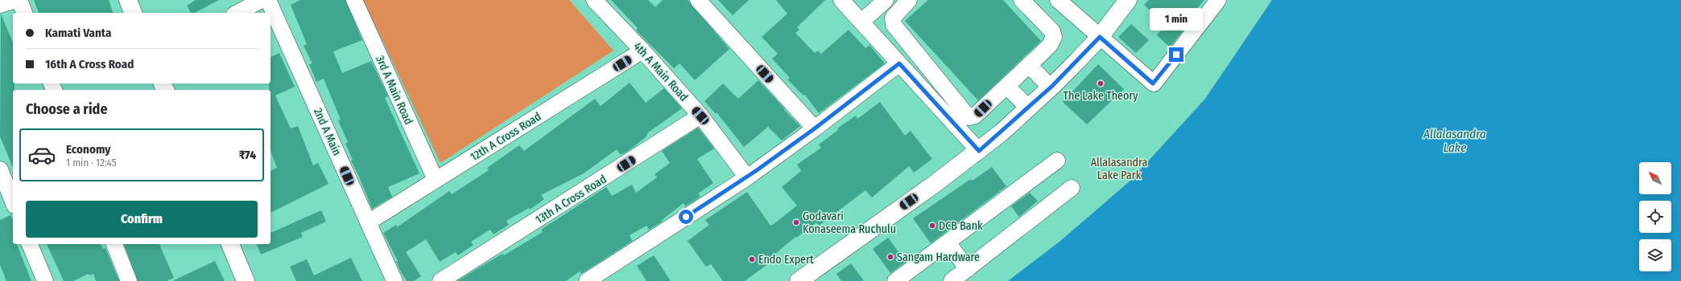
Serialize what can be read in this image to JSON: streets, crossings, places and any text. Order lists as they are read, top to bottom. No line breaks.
{"streets":{"street":["4th A Main Road","3rd A Main Road","2nd A Main","12th A Cross Road","13th A Cross Road"]},"crossings":[["4th A Main Road","12th A Cross Road"],["4th A Main Road","13th A Cross Road"],["3rd A Main Road","12th A Cross Road"],["2nd A Main","12th A Cross Road"]],"water":["Allalasandra Lake"],"parks":["Allalasandra Lake Park"],"places":["The Lake Theory","Godavari Konaseema Ruchulu","DCB Bank","Sangam Hardware","Endo Expert"],"north":"top left","page":{"bubble":"1 min","banner":["Kamati Vanta","16th A Cross Road"],"heading":"Choose a ride","list":[{"name":"Economy","note":"1 min · 12:45","value":"₹74"}],"buttons":"Confirm"}}
